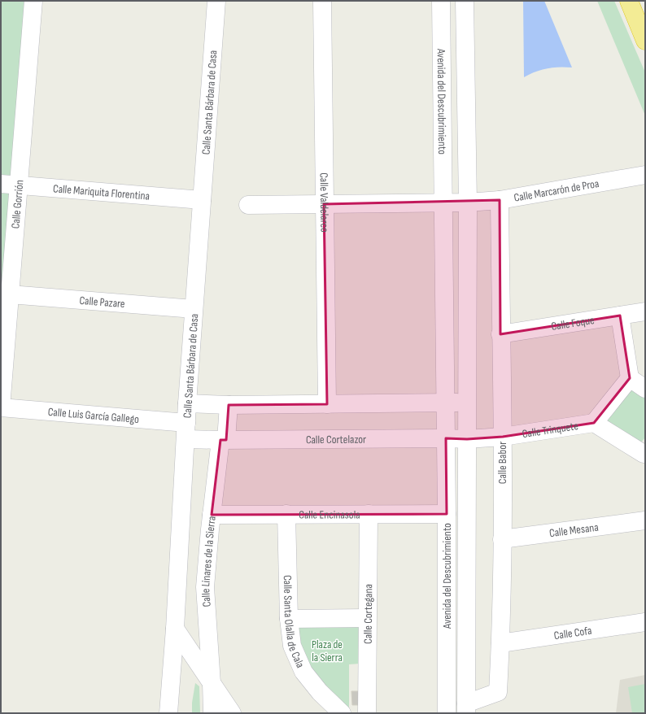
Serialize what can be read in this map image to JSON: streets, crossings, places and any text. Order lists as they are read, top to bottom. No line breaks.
{"streets":{"street":["Avenida del Descubrimiento","Calle Santa Bárbara de Casa","Calle Marcarón de Proa","Calle Mariquita Florentina","Calle Valdelarco","Calle Gorrión","Calle Pazare","Calle Foque","Calle Luis García Gallego","Calle Trinquete","Calle Cortelazor","Calle Babor","Calle Encinasola","Calle Mesana","Calle Linares de la Sierra","Calle Cortegana","Calle Santa Olalla de Cala","Calle Cofa"]},"crossings":[["Avenida del Descubrimiento","Calle Marcarón de Proa"],["Avenida del Descubrimiento","Calle Trinquete"],["Avenida del Descubrimiento","Calle Cortelazor"],["Avenida del Descubrimiento","Calle Babor"],["Avenida del Descubrimiento","Calle Encinasola"],["Calle Santa Bárbara de Casa","Calle Mariquita Florentina"],["Calle Santa Bárbara de Casa","Calle Pazare"],["Calle Santa Bárbara de Casa","Calle Luis García Gallego"],["Calle Santa Bárbara de Casa","Calle Cortelazor"],["Calle Marcarón de Proa","Calle Babor"],["Calle Mariquita Florentina","Calle Gorrión"],["Calle Gorrión","Calle Pazare"],["Calle Gorrión","Calle Luis García Gallego"],["Calle Foque","Calle Babor"],["Calle Luis García Gallego","Calle Cortelazor"],["Calle Trinquete","Calle Babor"],["Calle Cortelazor","Calle Linares de la Sierra"],["Calle Babor","Calle Mesana"],["Calle Babor","Calle Cofa"],["Calle Encinasola","Calle Linares de la Sierra"],["Calle Encinasola","Calle Cortegana"],["Calle Encinasola","Calle Santa Olalla de Cala"]],"parks":["Plaza de la Sierra"]}
